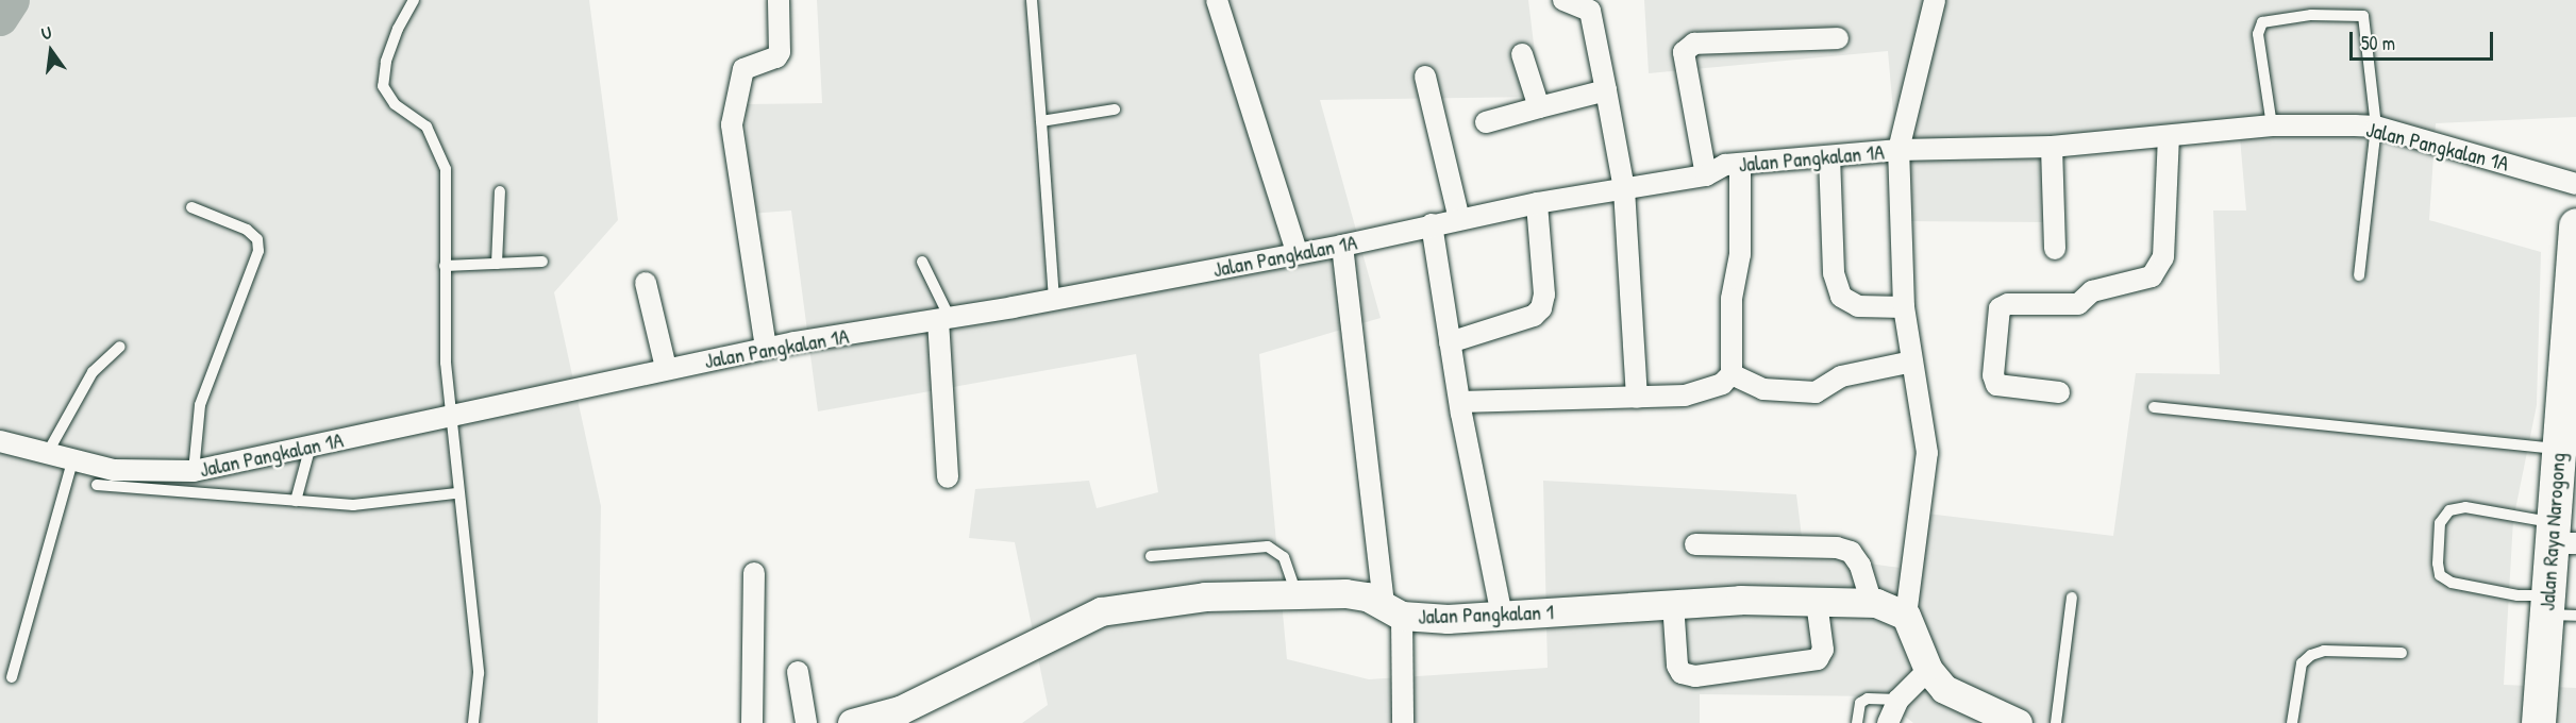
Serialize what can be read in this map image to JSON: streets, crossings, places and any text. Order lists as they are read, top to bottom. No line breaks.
{"streets":{"main road":["Jalan Raya Narogong","Jalan Pangkalan 1"],"street":["Jalan Pangkalan 1A"]},"scale_bar":"50 m","north":"top"}
